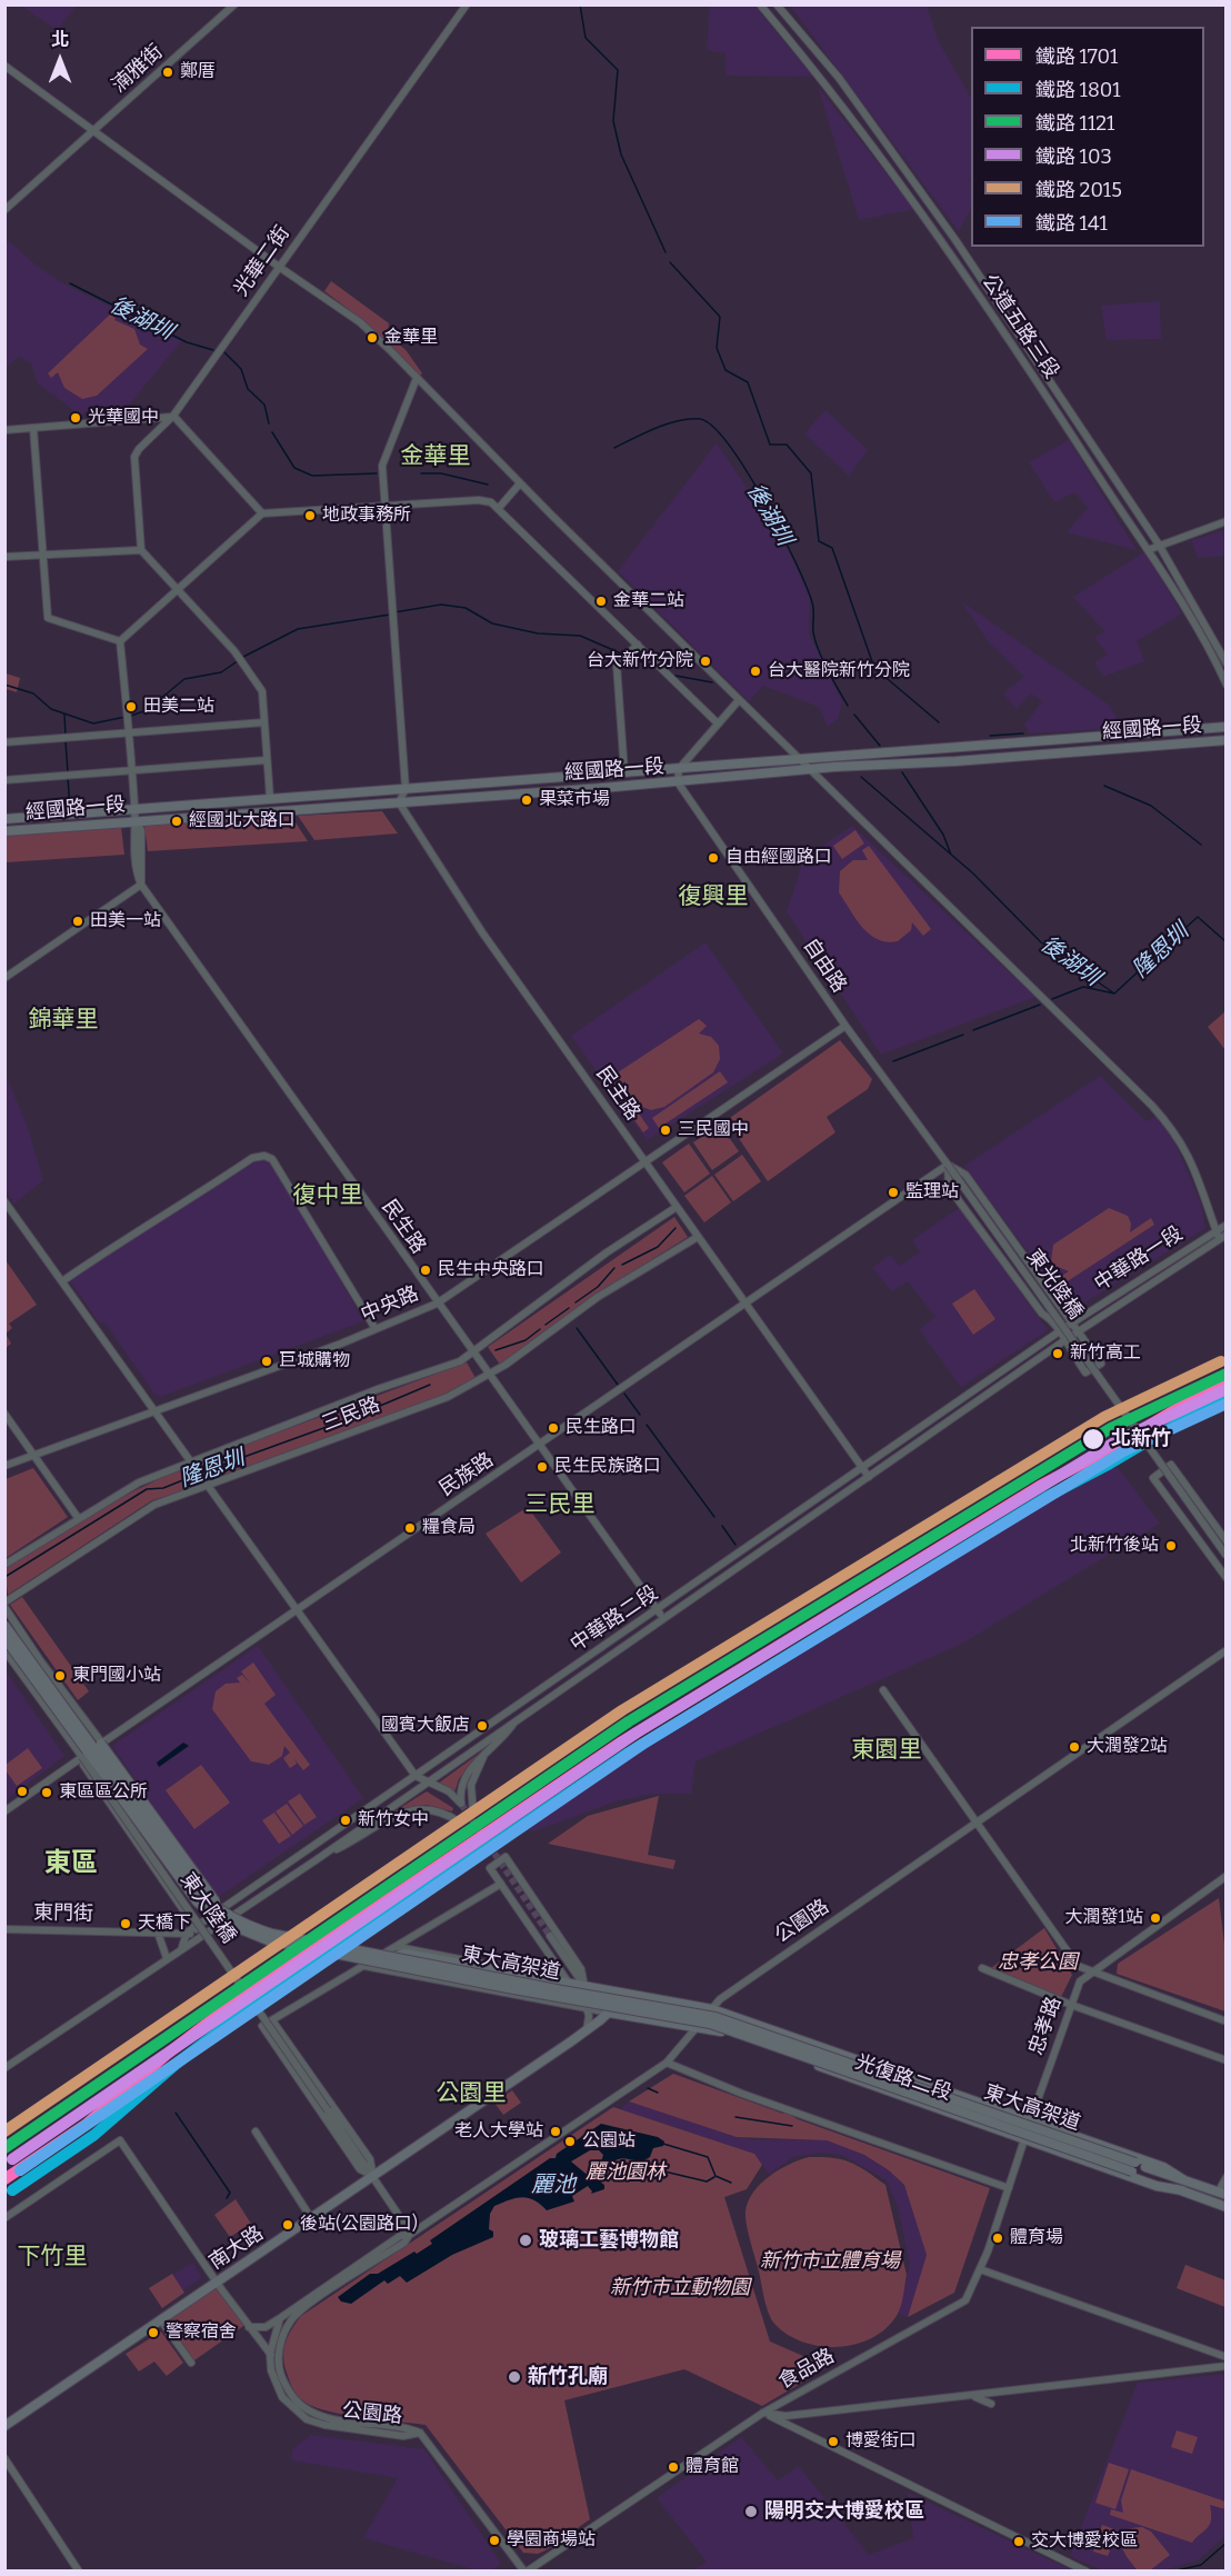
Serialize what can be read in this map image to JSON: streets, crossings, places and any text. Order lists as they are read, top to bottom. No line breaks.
{"streets":{"main road":["經國路一段","東大高架道","光復路二段","南大路"],"street":["湳雅街","光華二街","公道五路三段","自由路","民主路","民生路","中華路一段","東光陸橋","中央路","三民路","民族路","中華路二段","東大陸橋","東門街","公園路","忠孝路","食品路"]},"crossings":[["經國路一段","自由路"],["經國路一段","民主路"],["自由路","中華路一段"],["自由路","東光陸橋"],["自由路","中央路"],["自由路","民族路"],["自由路","中華路二段"],["民主路","中央路"],["民主路","三民路"],["民主路","民族路"],["民主路","中華路二段"],["民生路","中央路"],["民生路","三民路"],["民生路","民族路"],["民生路","中華路二段"],["中華路一段","中華路二段"],["東光陸橋","民族路"],["民族路","東大陸橋"],["中華路二段","東門街"],["東大陸橋","南大路"],["公園路","光復路二段"],["東大高架道","光復路二段"],["忠孝路","光復路二段"],["忠孝路","食品路"],["光復路二段","南大路"],["光復路二段","食品路"]],"districts":["金華里","復興里","錦華里","復中里","三民里","東園里","東區","公園里","下竹里"],"water":["後湖圳","隆恩圳","麗池"],"parks":["忠孝公園","麗池園林","新竹市立體育場","新竹市立動物園"],"places":["鄭厝","金華里","光華國中","地政事務所","金華二站","台大新竹分院","台大醫院新竹分院","田美二站","果菜市場","經國北大路口","自由經國路口","田美一站","三民國中","監理站","民生中央路口","新竹高工","巨城購物","民生路口","北新竹","民生民族路口","糧食局","北新竹後站","東門國小站","國賓大飯店","大潤發2站","東區區公所","新竹女中","大潤發1站","天橋下","老人大學站","公園站","後站(公園路口)","體育場","玻璃工藝博物館","警察宿舍","新竹孔廟","博愛街口","體育館","陽明交大博愛校區","學園商場站","交大博愛校區"],"lines":["rail line 2015","rail line 1121","rail line 1701","rail line 103","rail line 1801","rail line 141"],"legend":["鐵路 1701","鐵路 1801","鐵路 1121","鐵路 103","鐵路 2015","鐵路 141"],"north":"top"}
